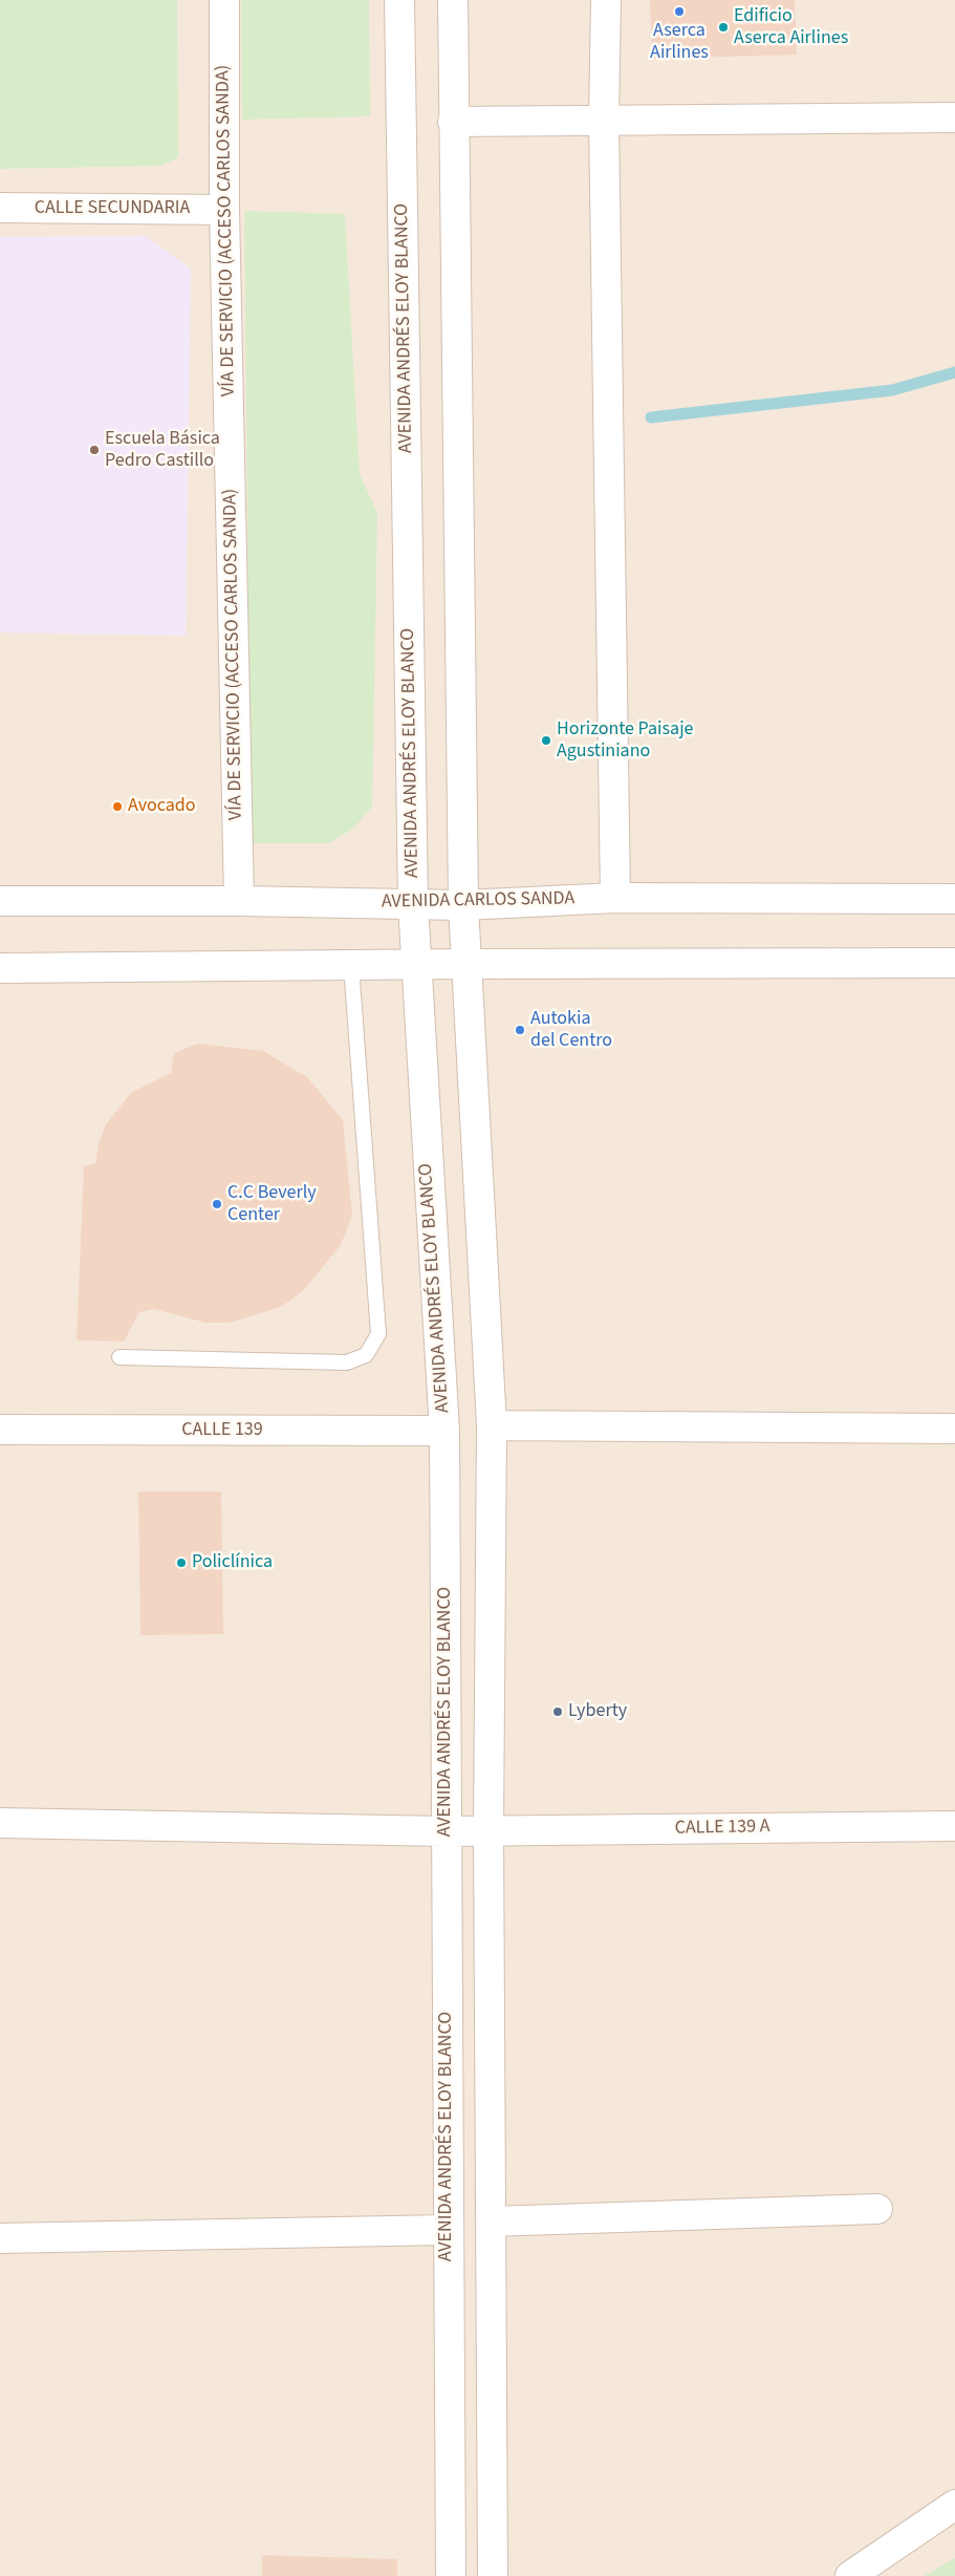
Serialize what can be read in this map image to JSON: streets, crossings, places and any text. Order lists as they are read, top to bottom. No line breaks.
{"streets":{"street":["CALLE SECUNDARIA","VÍA DE SERVICIO (ACCESO CARLOS SANDA)","AVENIDA ANDRÉS ELOY BLANCO","AVENIDA CARLOS SANDA","CALLE 139","CALLE 139 A"]},"crossings":[["CALLE SECUNDARIA","VÍA DE SERVICIO (ACCESO CARLOS SANDA)"],["VÍA DE SERVICIO (ACCESO CARLOS SANDA)","AVENIDA CARLOS SANDA"],["AVENIDA ANDRÉS ELOY BLANCO","AVENIDA CARLOS SANDA"],["AVENIDA ANDRÉS ELOY BLANCO","CALLE 139"],["AVENIDA ANDRÉS ELOY BLANCO","CALLE 139 A"]],"places":["Aserca Airlines","Edificio Aserca Airlines","Escuela Básica Pedro Castillo","Horizonte Paisaje Agustiniano","Avocado","Autokia del Centro","C.C Beverly Center","Policlínica","Lyberty"]}
